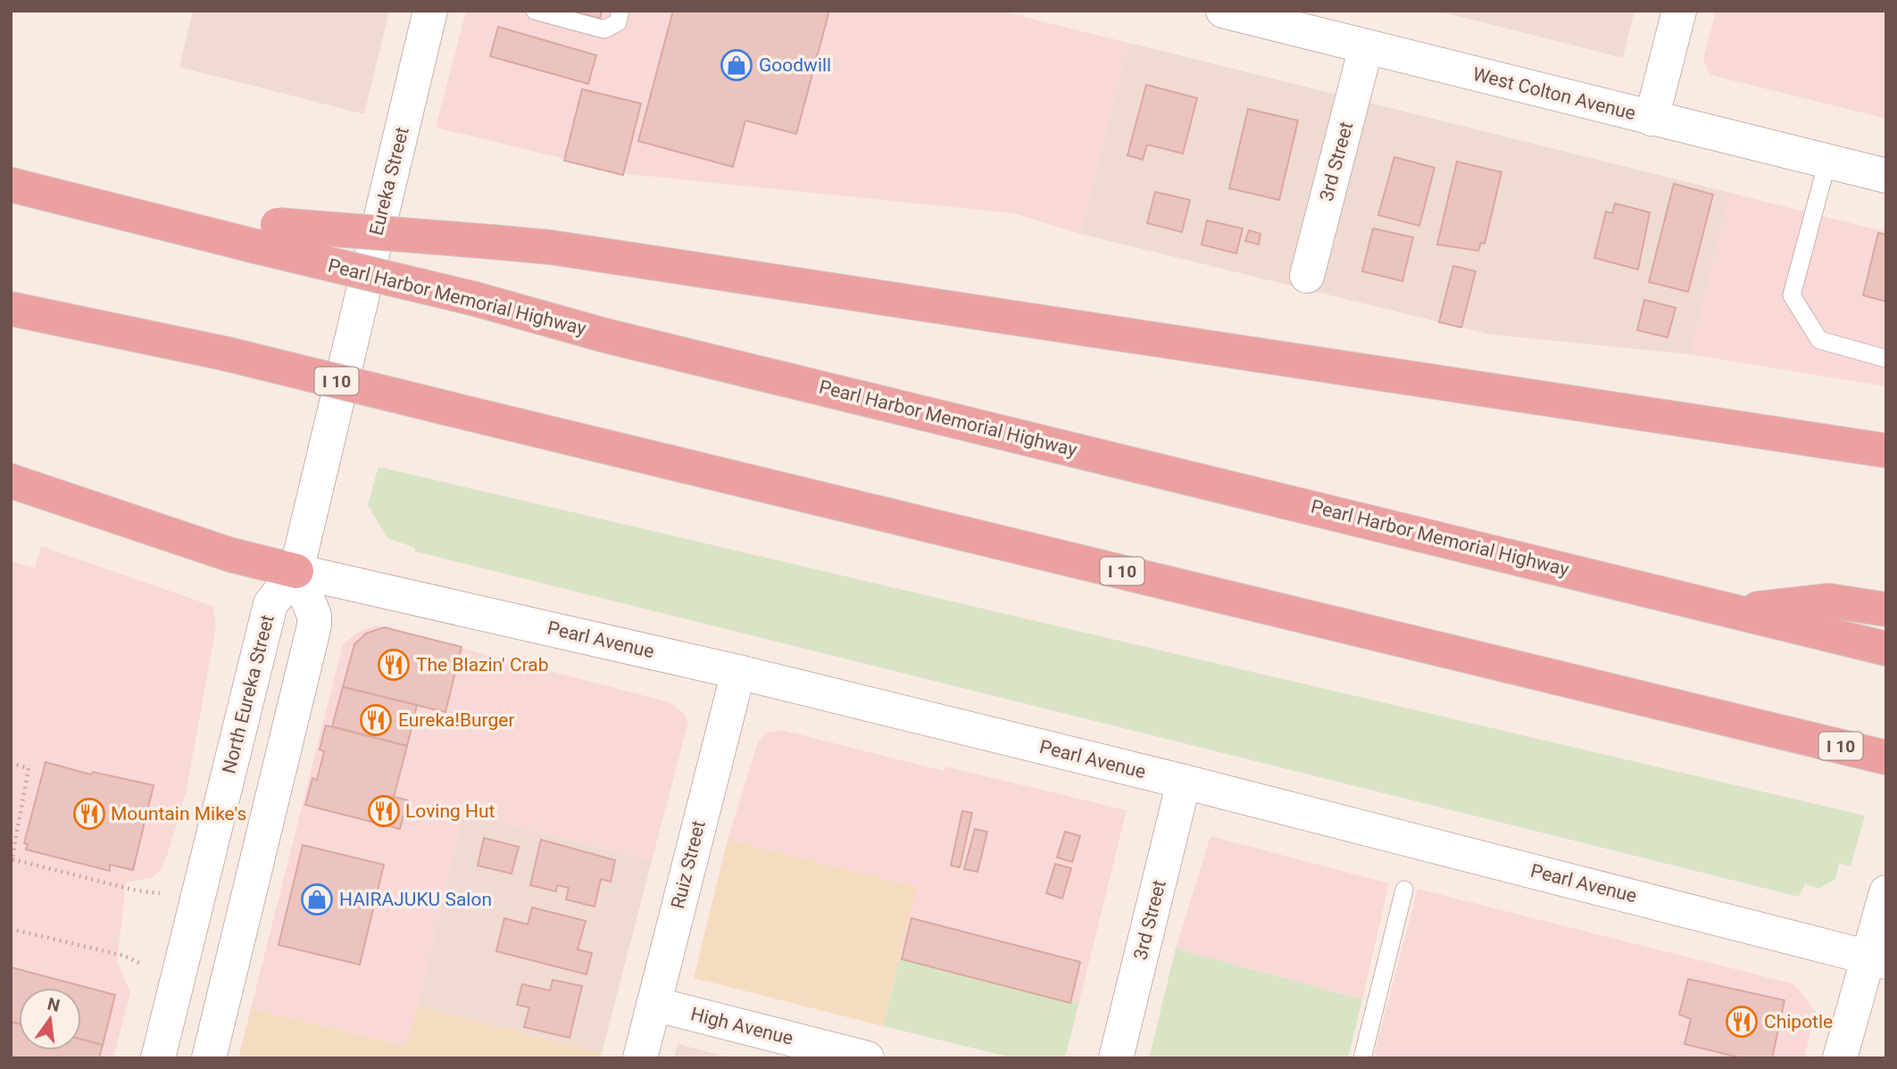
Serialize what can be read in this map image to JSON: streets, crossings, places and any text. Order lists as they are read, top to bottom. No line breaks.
{"streets":{"highway":["Pearl Harbor Memorial Highway","I 10"],"street":["West Colton Avenue","3rd Street","Eureka Street","Pearl Avenue","North Eureka Street","Ruiz Street","High Avenue"]},"crossings":[["West Colton Avenue","3rd Street"],["3rd Street","Pearl Avenue"],["Eureka Street","Pearl Avenue"],["Eureka Street","North Eureka Street"],["Pearl Avenue","North Eureka Street"],["Pearl Avenue","Ruiz Street"],["Ruiz Street","High Avenue"]],"places":{"shop":["Goodwill","HAIRAJUKU Salon"],"restaurant":["The Blazin' Crab","Eureka!Burger","Loving Hut","Mountain Mike's","Chipotle"]},"north":"top"}
